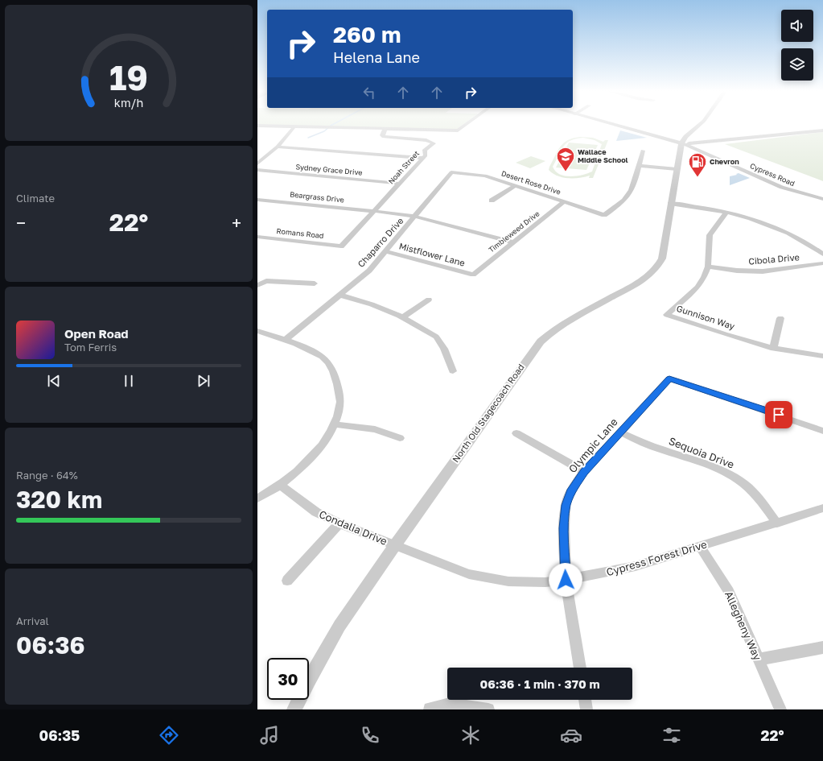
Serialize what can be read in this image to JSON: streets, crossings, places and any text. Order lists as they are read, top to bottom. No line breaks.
{"streets":{"street":["Noah Street","Sydney Grace Drive","Cypress Road","Desert Rose Drive","Beargrass Drive","Timbleweed Drive","Romans Road","Chaparro Drive","Mistflower Lane","Cibola Drive","Gunnison Way","North Old Stagecoach Road","Olympic Lane","Sequoia Drive","Condalia Drive","Cypress Forest Drive","Allegheny Way"]},"crossings":[["Noah Street","Sydney Grace Drive"],["Noah Street","Beargrass Drive"],["Noah Street","Romans Road"],["Cypress Road","North Old Stagecoach Road"],["Desert Rose Drive","Timbleweed Drive"],["Desert Rose Drive","Chaparro Drive"],["Beargrass Drive","Chaparro Drive"],["Timbleweed Drive","Mistflower Lane"],["Chaparro Drive","Mistflower Lane"],["Cibola Drive","Gunnison Way"],["North Old Stagecoach Road","Condalia Drive"],["North Old Stagecoach Road","Cypress Forest Drive"],["Olympic Lane","Sequoia Drive"],["Olympic Lane","Cypress Forest Drive"],["Sequoia Drive","Cypress Forest Drive"],["Condalia Drive","Cypress Forest Drive"],["Cypress Forest Drive","Allegheny Way"]],"places":{"school or university":["Wallace Middle School"],"fuel station":["Chevron"]},"page":{"turn":["260 m","Helena Lane"],"tile":["Climate",["Range · 64%","320 km"],["Arrival","06:36"]],"heat":["−","22°","+"],"song":["Open Road","Tom Ferris"],"limit":"30","trip":"06:36 · 1 min · 370 m","tabs":["06:35","22°"],"gauge":["19","km/h"]}}
